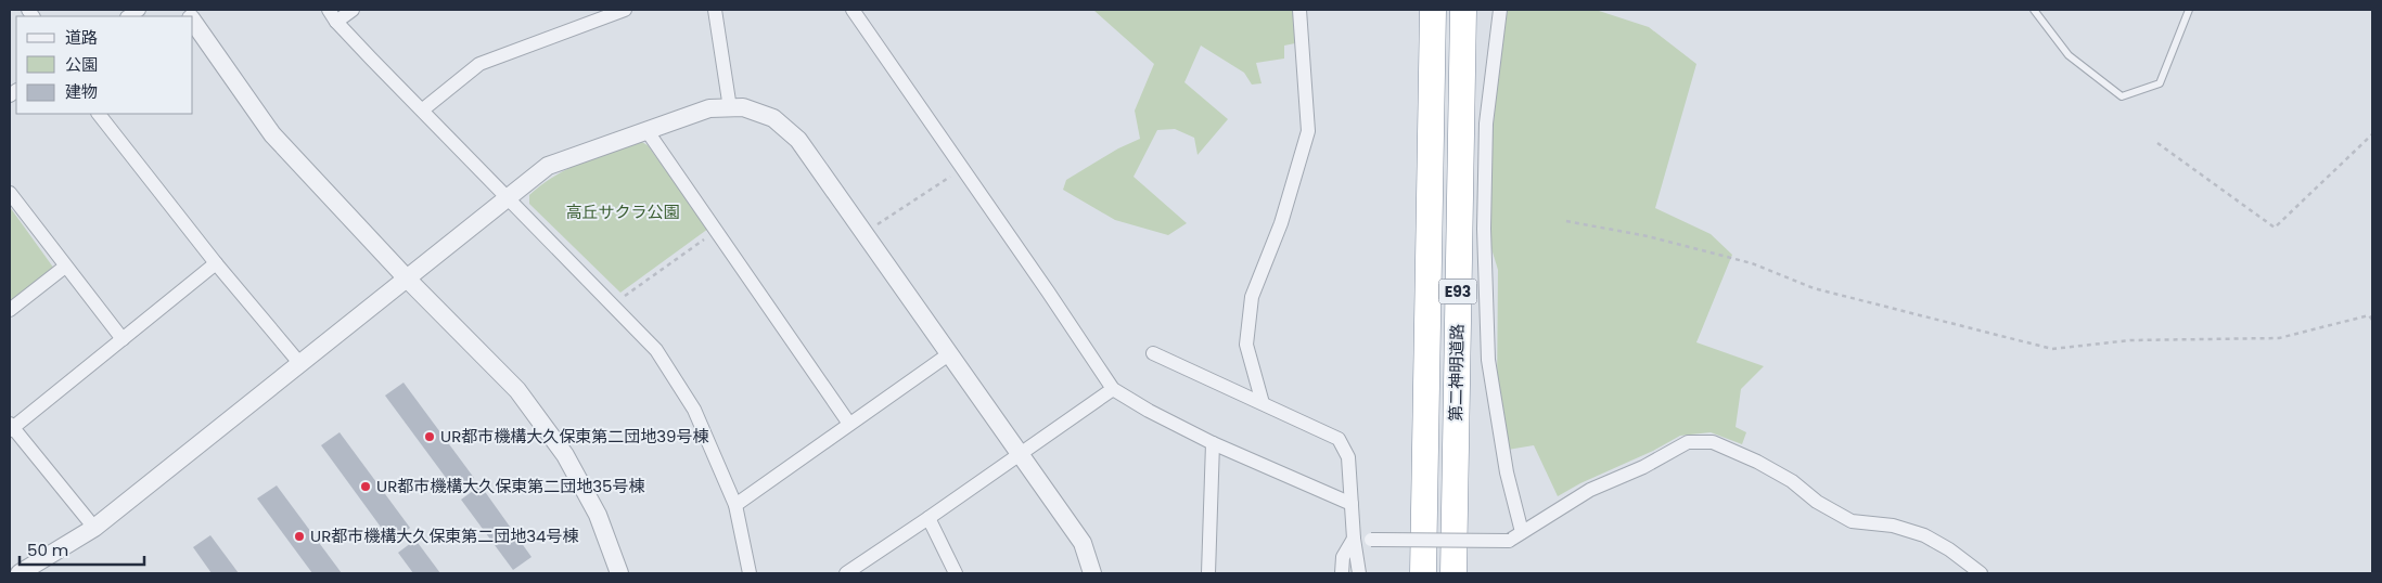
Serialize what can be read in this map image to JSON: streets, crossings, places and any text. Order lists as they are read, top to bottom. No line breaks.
{"streets":{"highway":["E93","第二神明道路"]},"parks":["高丘サクラ公園"],"places":["UR都市機構大久保東第二団地39号棟","UR都市機構大久保東第二団地35号棟","UR都市機構大久保東第二団地34号棟"],"legend":["道路","公園","建物"],"scale_bar":"50 m"}
